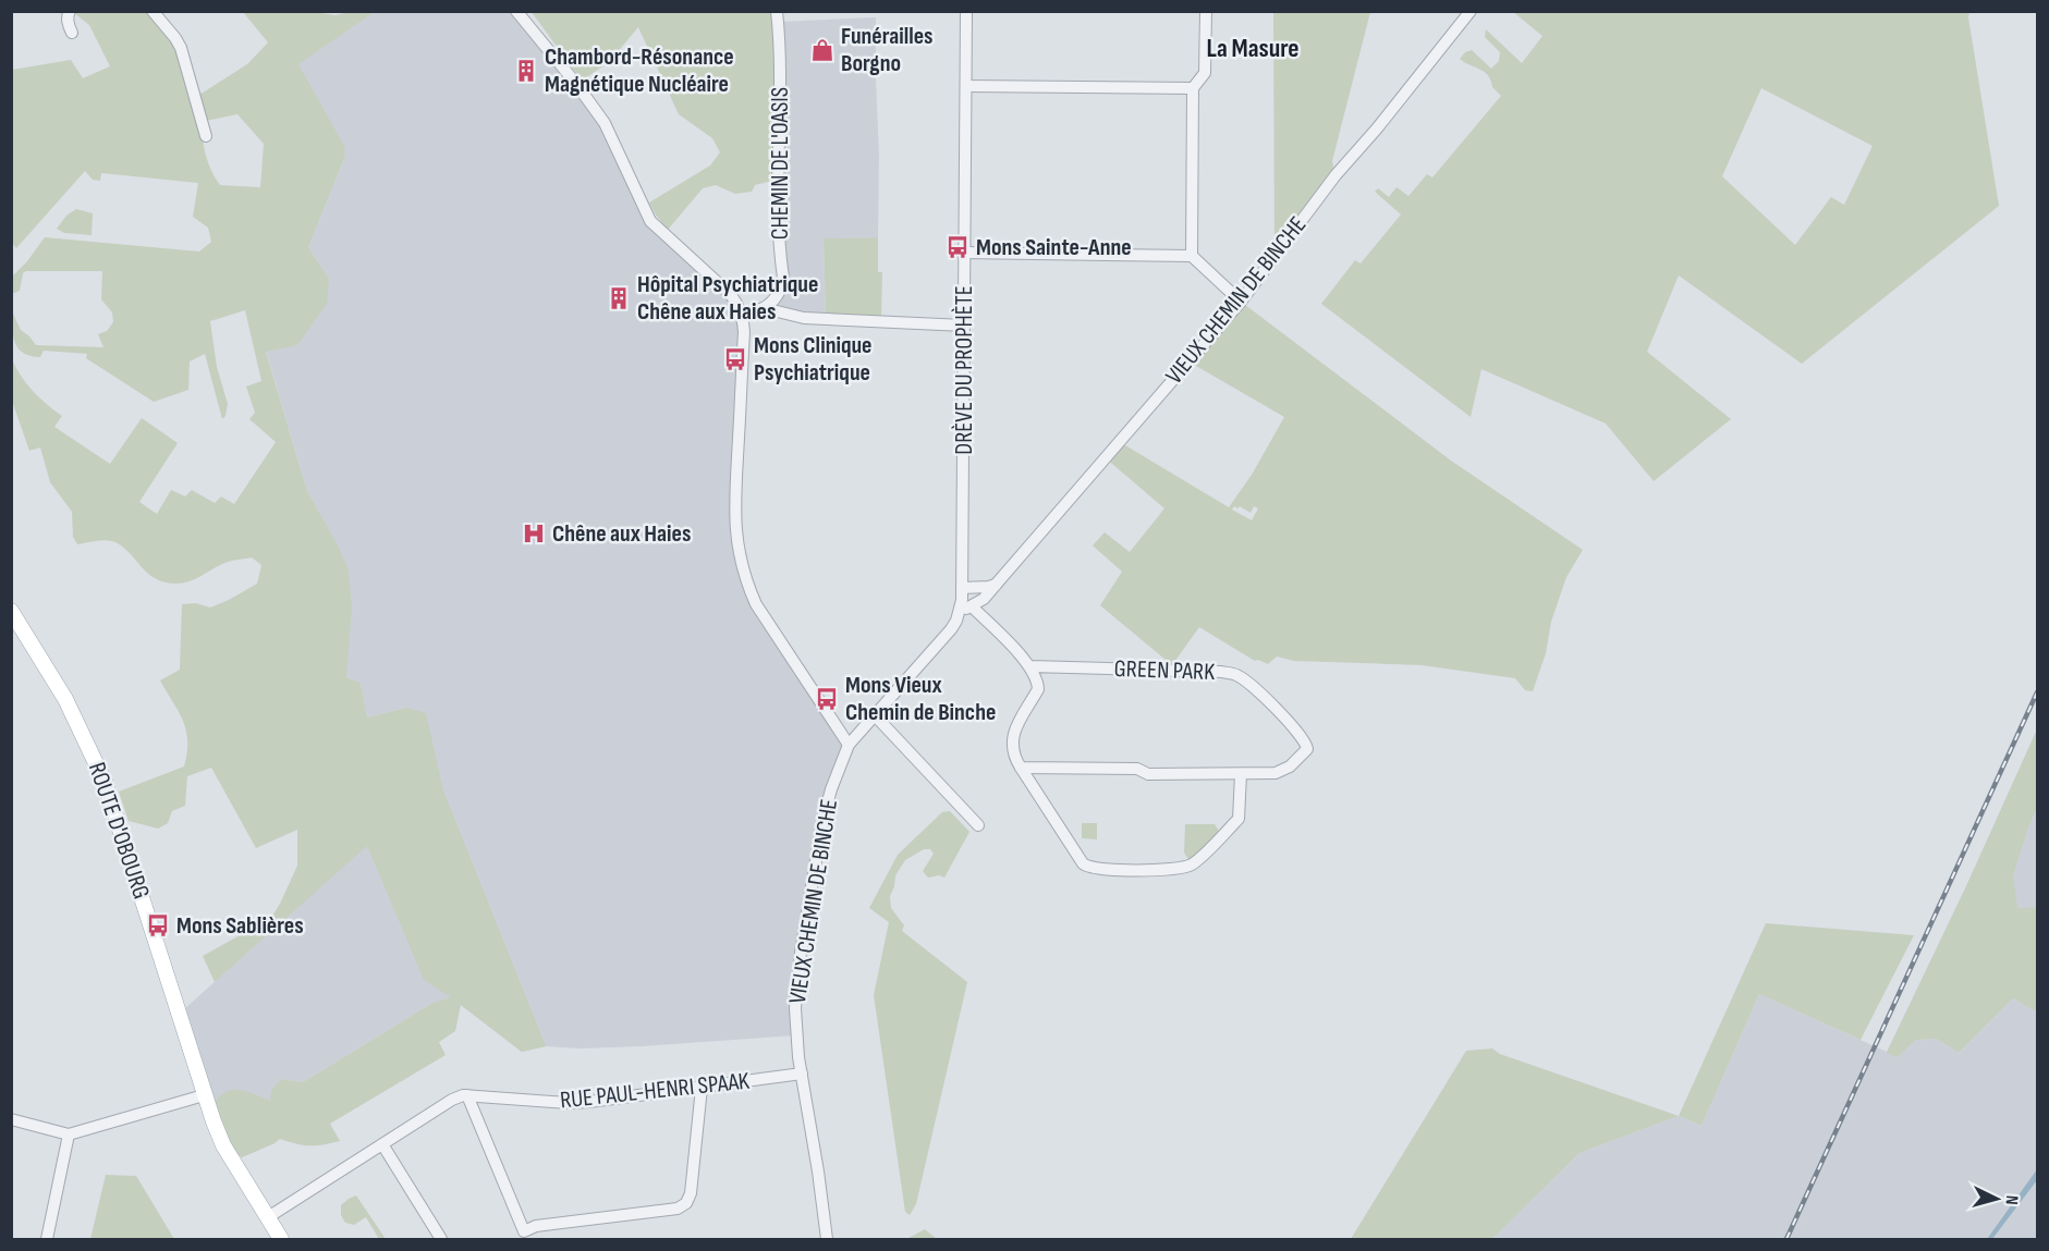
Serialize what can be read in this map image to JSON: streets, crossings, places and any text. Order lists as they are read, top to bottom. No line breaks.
{"streets":{"main road":["ROUTE D'OBOURG"],"street":["CHEMIN DE L'OASIS","VIEUX CHEMIN DE BINCHE","DRÈVE DU PROPHÈTE","GREEN PARK","RUE PAUL-HENRI SPAAK"]},"crossings":[["VIEUX CHEMIN DE BINCHE","DRÈVE DU PROPHÈTE"],["VIEUX CHEMIN DE BINCHE","RUE PAUL-HENRI SPAAK"],["ROUTE D'OBOURG","RUE PAUL-HENRI SPAAK"]],"districts":["La Masure"],"places":{"shop":["Funérailles Borgno"],"building":["Chambord-Résonance Magnétique Nucléaire","Hôpital Psychiatrique Chêne aux Haies"],"bus stop":["Mons Sainte-Anne","Mons Clinique Psychiatrique","Mons Vieux Chemin de Binche","Mons Sablières"],"hospital":["Chêne aux Haies"]},"north":"right"}
